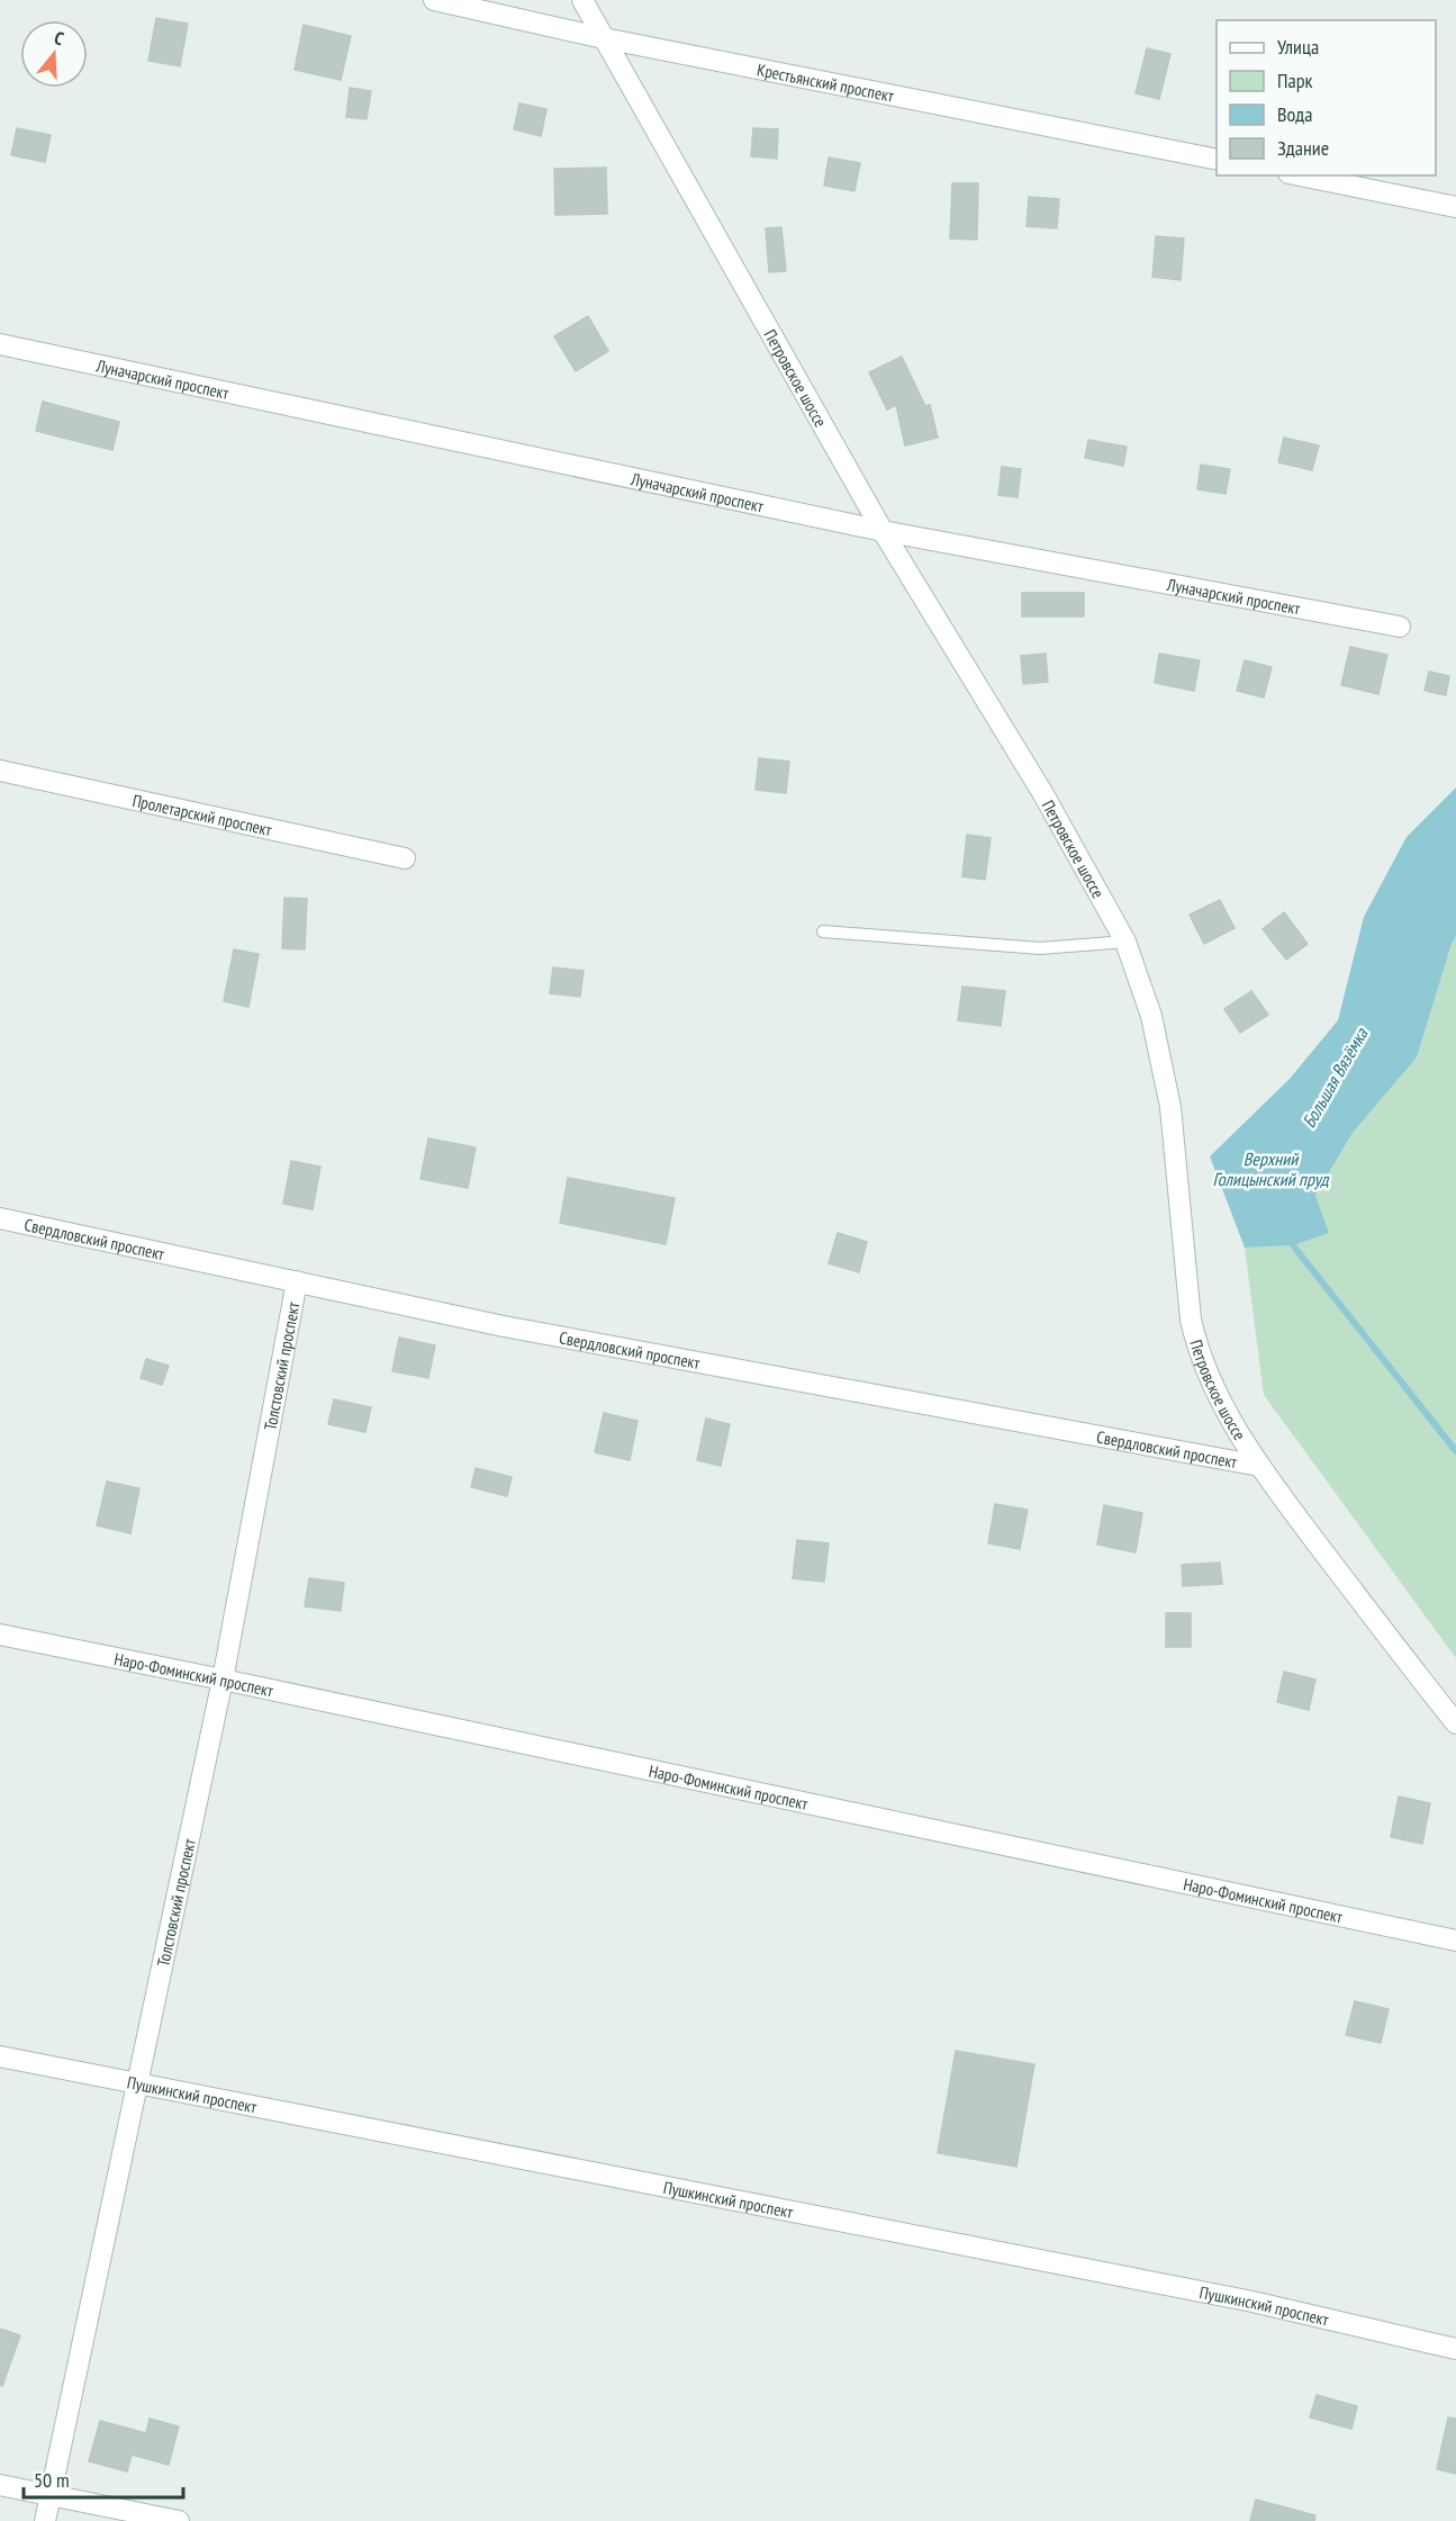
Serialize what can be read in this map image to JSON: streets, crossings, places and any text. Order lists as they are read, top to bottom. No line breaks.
{"streets":{"street":["Крестьянский проспект","Петровское шоссе","Луначарский проспект","Пролетарский проспект","Свердловский проспект","Толстовский проспект","Наро-Фоминский проспект","Пушкинский проспект"]},"crossings":[["Крестьянский проспект","Петровское шоссе"],["Петровское шоссе","Луначарский проспект"],["Петровское шоссе","Свердловский проспект"],["Свердловский проспект","Толстовский проспект"],["Толстовский проспект","Наро-Фоминский проспект"],["Толстовский проспект","Пушкинский проспект"]],"water":["Большая Вязёмка","Верхний Голицынский пруд"],"legend":["Улица","Парк","Вода","Здание"],"scale_bar":"50 m","north":"top"}
